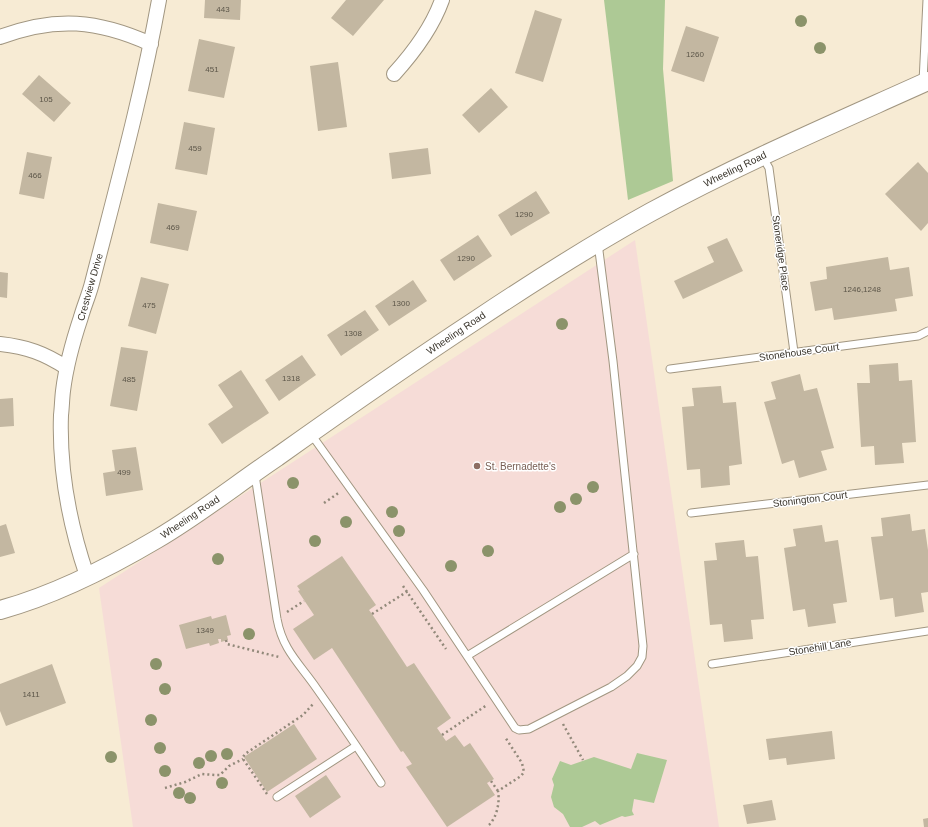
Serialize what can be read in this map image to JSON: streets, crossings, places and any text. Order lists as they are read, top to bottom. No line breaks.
{"streets":{"street":["Wheeling Road","Crestview Drive"],"lane":["Stoneridge Place","Stonehouse Court","Stonington Court","Stonehill Lane"]},"crossings":[["Wheeling Road","Stoneridge Place"],["Wheeling Road","Crestview Drive"],["Stoneridge Place","Stonehouse Court"]],"places":["St. Bernadette's"],"house_numbers":["443","1260","451","105","459","466","1290","469","1290","1246,1248","1300","475","1308","1318","485","499","1349","1411"]}
